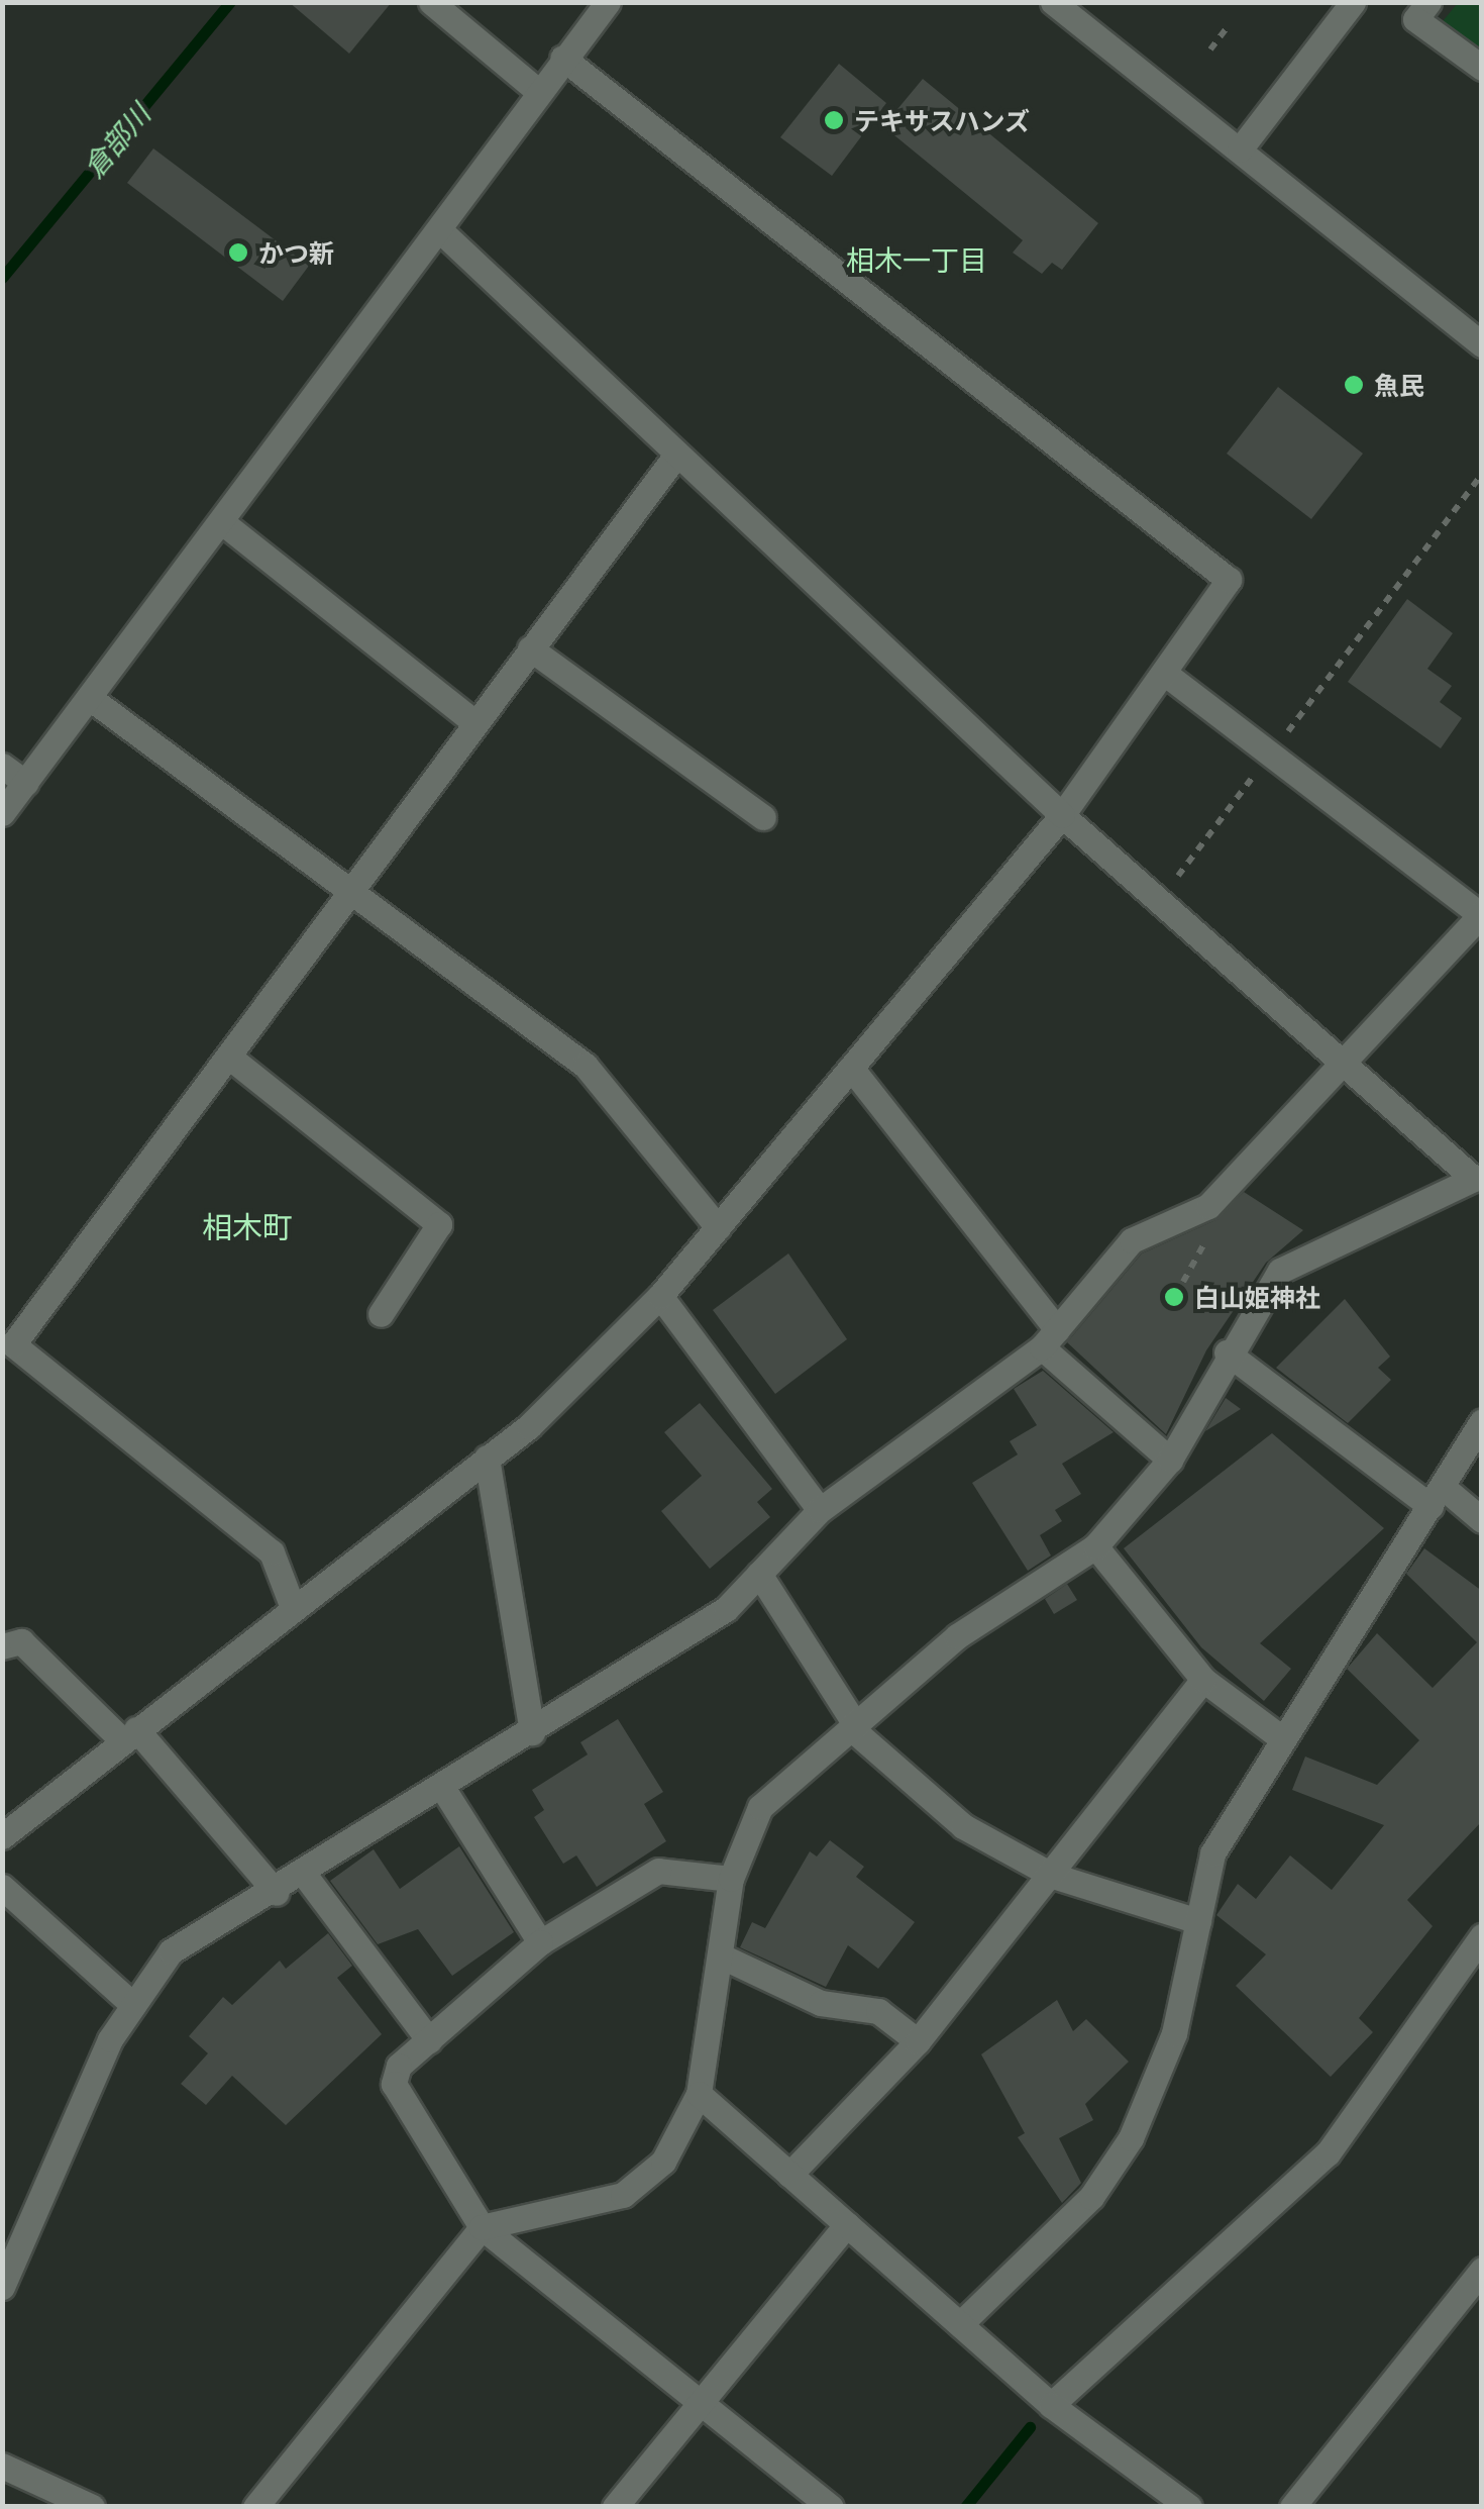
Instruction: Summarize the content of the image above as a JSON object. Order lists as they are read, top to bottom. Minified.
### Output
{"districts":["相木一丁目","相木町"],"water":["倉部川"],"places":["テキサスハンズ","かつ新","魚民","白山姫神社"]}
